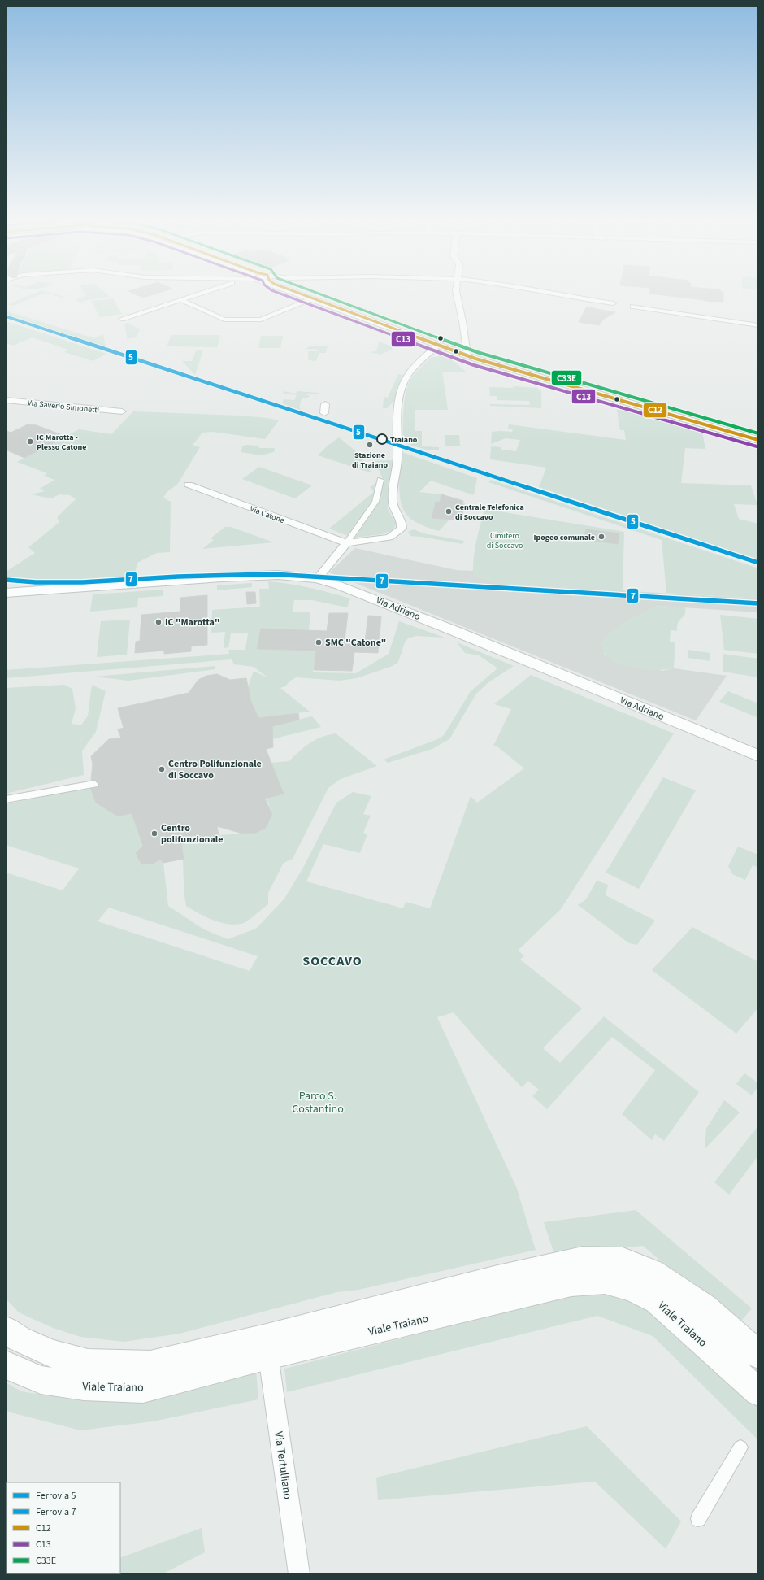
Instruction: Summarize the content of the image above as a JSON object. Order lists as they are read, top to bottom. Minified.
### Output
{"streets":{"main road":["Viale Traiano"],"street":["Via Saverio Simonetti","Via Catone","Via Adriano","Via Tertulliano"]},"crossings":[["Viale Traiano","Via Tertulliano"]],"districts":["SOCCAVO"],"parks":["Cimitero di Soccavo","Parco S. Costantino"],"places":["Traiano","IC Marotta - Plesso Catone","Stazione di Traiano","Centrale Telefonica di Soccavo","Ipogeo comunale","IC \"Marotta\"","SMC \"Catone\"","Centro Polifunzionale di Soccavo","Centro polifunzionale"],"lines":["transit line C12","transit line C13","transit line C33E","rail line 5","rail line 7"],"legend":["Ferrovia 5","Ferrovia 7","C12","C13","C33E"]}
